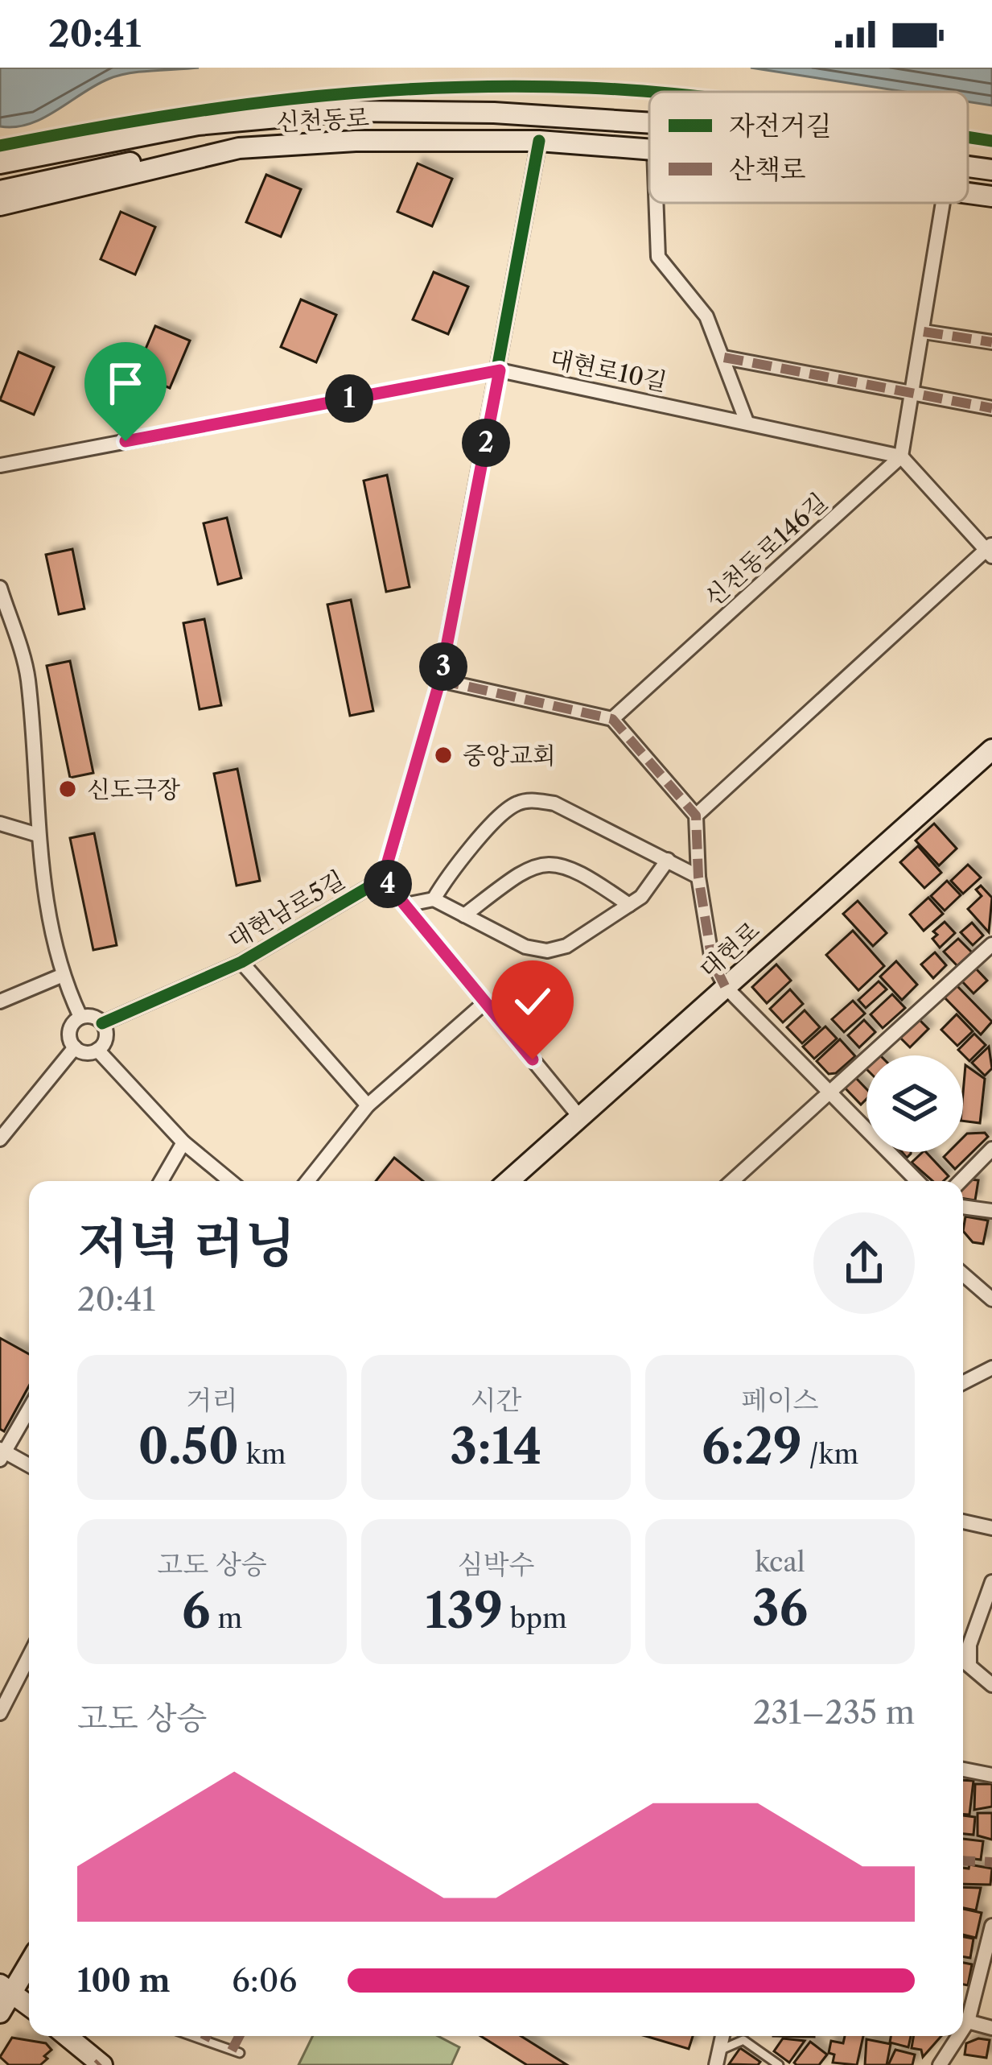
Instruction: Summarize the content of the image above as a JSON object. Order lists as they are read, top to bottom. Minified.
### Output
{"streets":{"main road":["신천동로","대현로"],"street":["대현로10길","신천동로146길","대현남로5길"]},"crossings":[["신천동로","대현남로5길"],["대현로10길","신천동로146길"],["대현로10길","대현남로5길"]],"places":["중앙교회","신도극장"],"legend":["자전거길","산책로"],"page":{"status":"20:41","pins":["1","2","3","4"],"heading":["저녁 러닝","20:41"],"stats":[["거리","0.50 km"],["시간","3:14"],["페이스","6:29 /km"],["고도 상승","6 m"],["심박수","139 bpm"],["kcal","36"]],"chart":["고도 상승","231–235 m"],"list":[{"name":"100 m","note":"6:06"}]}}
